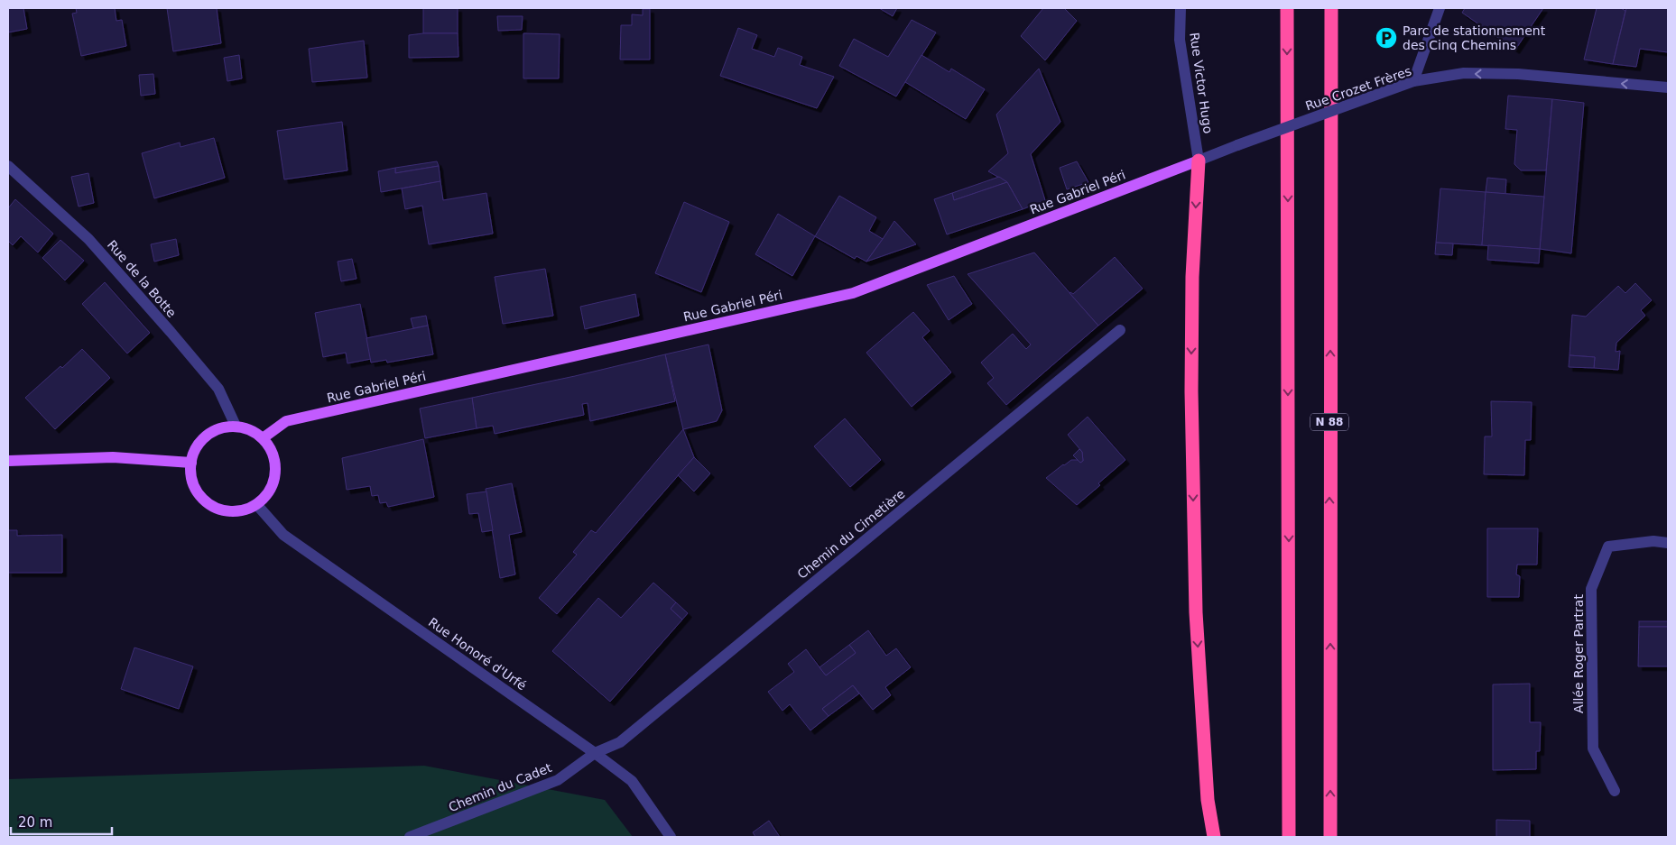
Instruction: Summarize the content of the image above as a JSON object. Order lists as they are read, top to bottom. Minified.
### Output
{"streets":{"highway":["N 88"],"main road":["Rue Gabriel Péri"],"street":["Rue Victor Hugo","Rue Crozet Frères","Rue de la Botte","Chemin du Cimetière","Rue Honoré d'Urfé","Allée Roger Partrat","Chemin du Cadet"]},"crossings":[["Rue Victor Hugo","Rue Crozet Frères"],["Rue Victor Hugo","Rue Gabriel Péri"],["Rue Crozet Frères","Rue Gabriel Péri"],["Rue Gabriel Péri","Rue de la Botte"],["Rue Gabriel Péri","Rue Honoré d'Urfé"],["Rue de la Botte","Rue Honoré d'Urfé"],["Chemin du Cimetière","Rue Honoré d'Urfé"],["Chemin du Cimetière","Chemin du Cadet"],["Rue Honoré d'Urfé","Chemin du Cadet"]],"one_way":["Rue Crozet Frères"],"places":{"parking":["Parc de stationnement des Cinq Chemins"]},"scale_bar":"20 m"}
